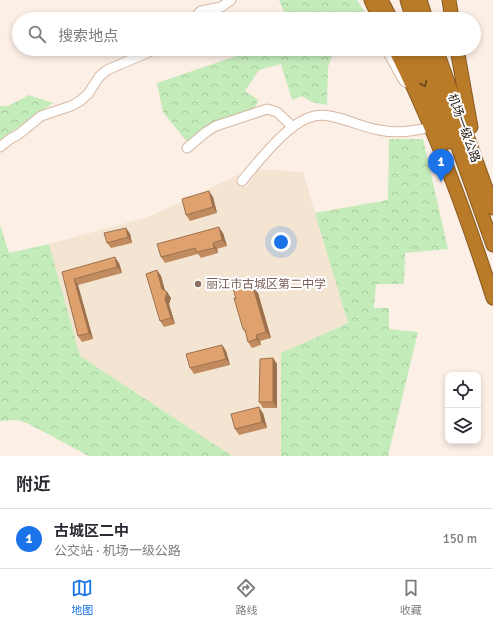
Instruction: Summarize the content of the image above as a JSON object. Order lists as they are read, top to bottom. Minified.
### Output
{"streets":{"highway":["机场一级公路"]},"places":["丽江市古城区第二中学"],"page":{"search":"搜索地点","pins":"1","heading":"附近","list":[{"mark":"1","name":"古城区二中","note":"公交站 · 机场一级公路","value":"150 m"}],"nav":["地图","路线","收藏"]}}
